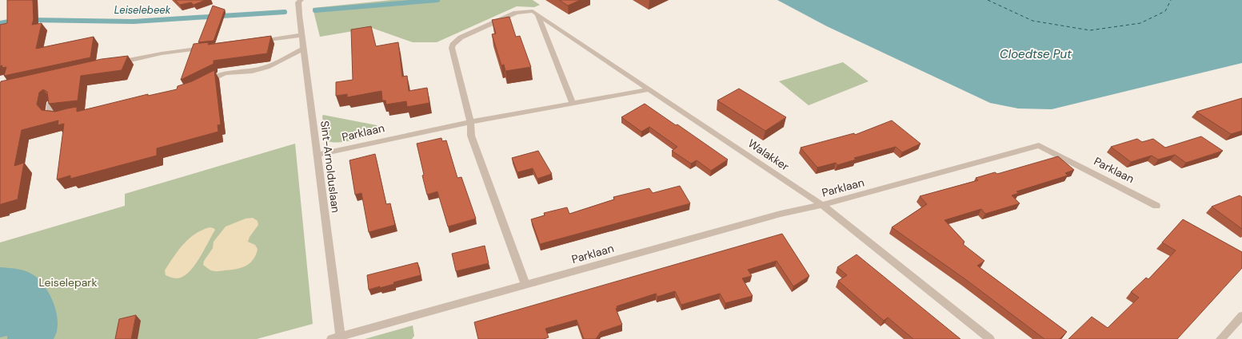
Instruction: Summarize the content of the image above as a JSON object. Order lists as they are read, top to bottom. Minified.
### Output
{"streets":{"street":["Parklaan","Walakker","Sint-Arnolduslaan"]},"crossings":[["Parklaan","Walakker"],["Parklaan","Sint-Arnolduslaan"]],"water":["Leiselebeek","Cloedtse Put"],"parks":["Leiselepark"]}
